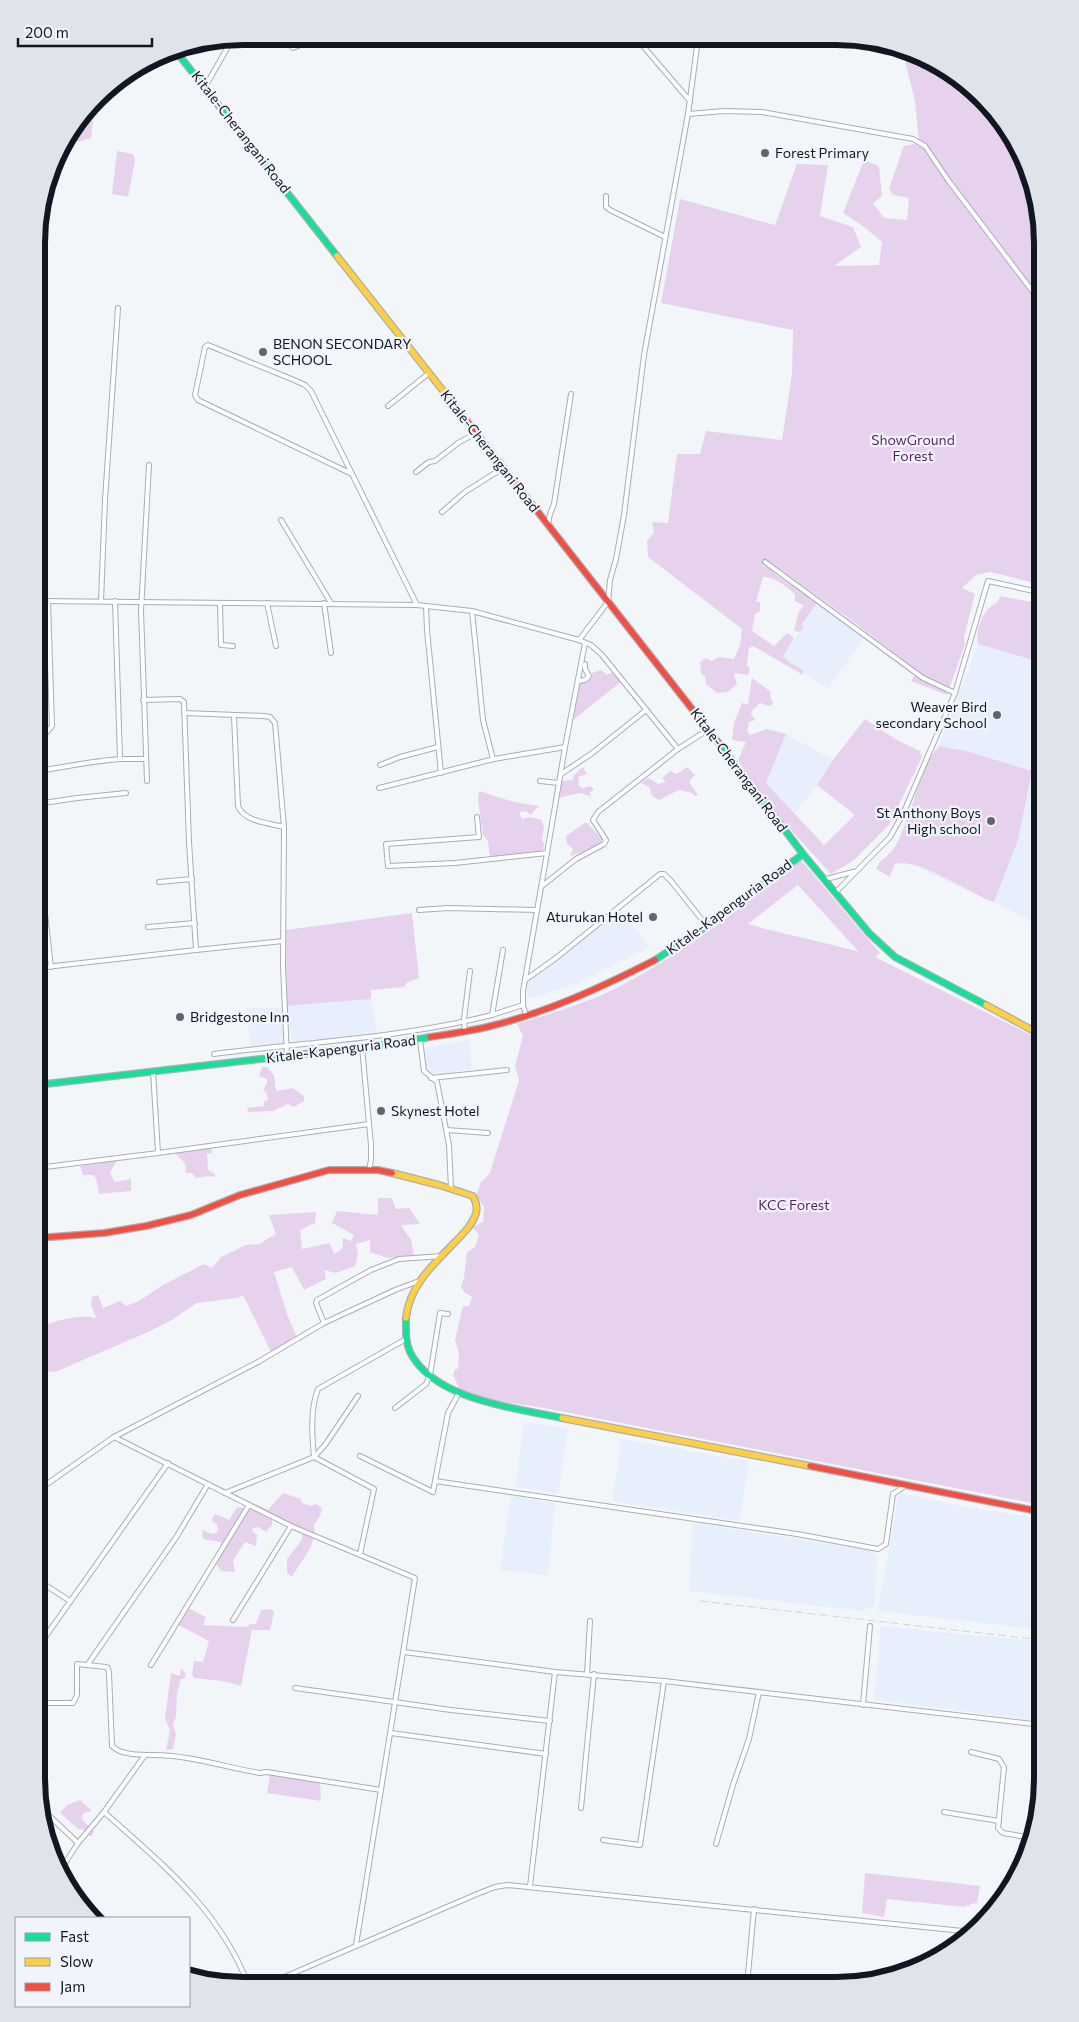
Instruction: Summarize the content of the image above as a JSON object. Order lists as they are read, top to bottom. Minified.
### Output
{"streets":{"main road":["Kitale-Cherangani Road","Kitale-Kapenguria Road"]},"crossings":[["Kitale-Cherangani Road","Kitale-Kapenguria Road"]],"parks":["ShowGround Forest","KCC Forest"],"places":["Forest Primary","BENON SECONDARY SCHOOL","Weaver Bird secondary School","St Anthony Boys High school","Aturukan Hotel","Bridgestone Inn","Skynest Hotel"],"legend":["Fast","Slow","Jam"],"scale_bar":"200 m"}
